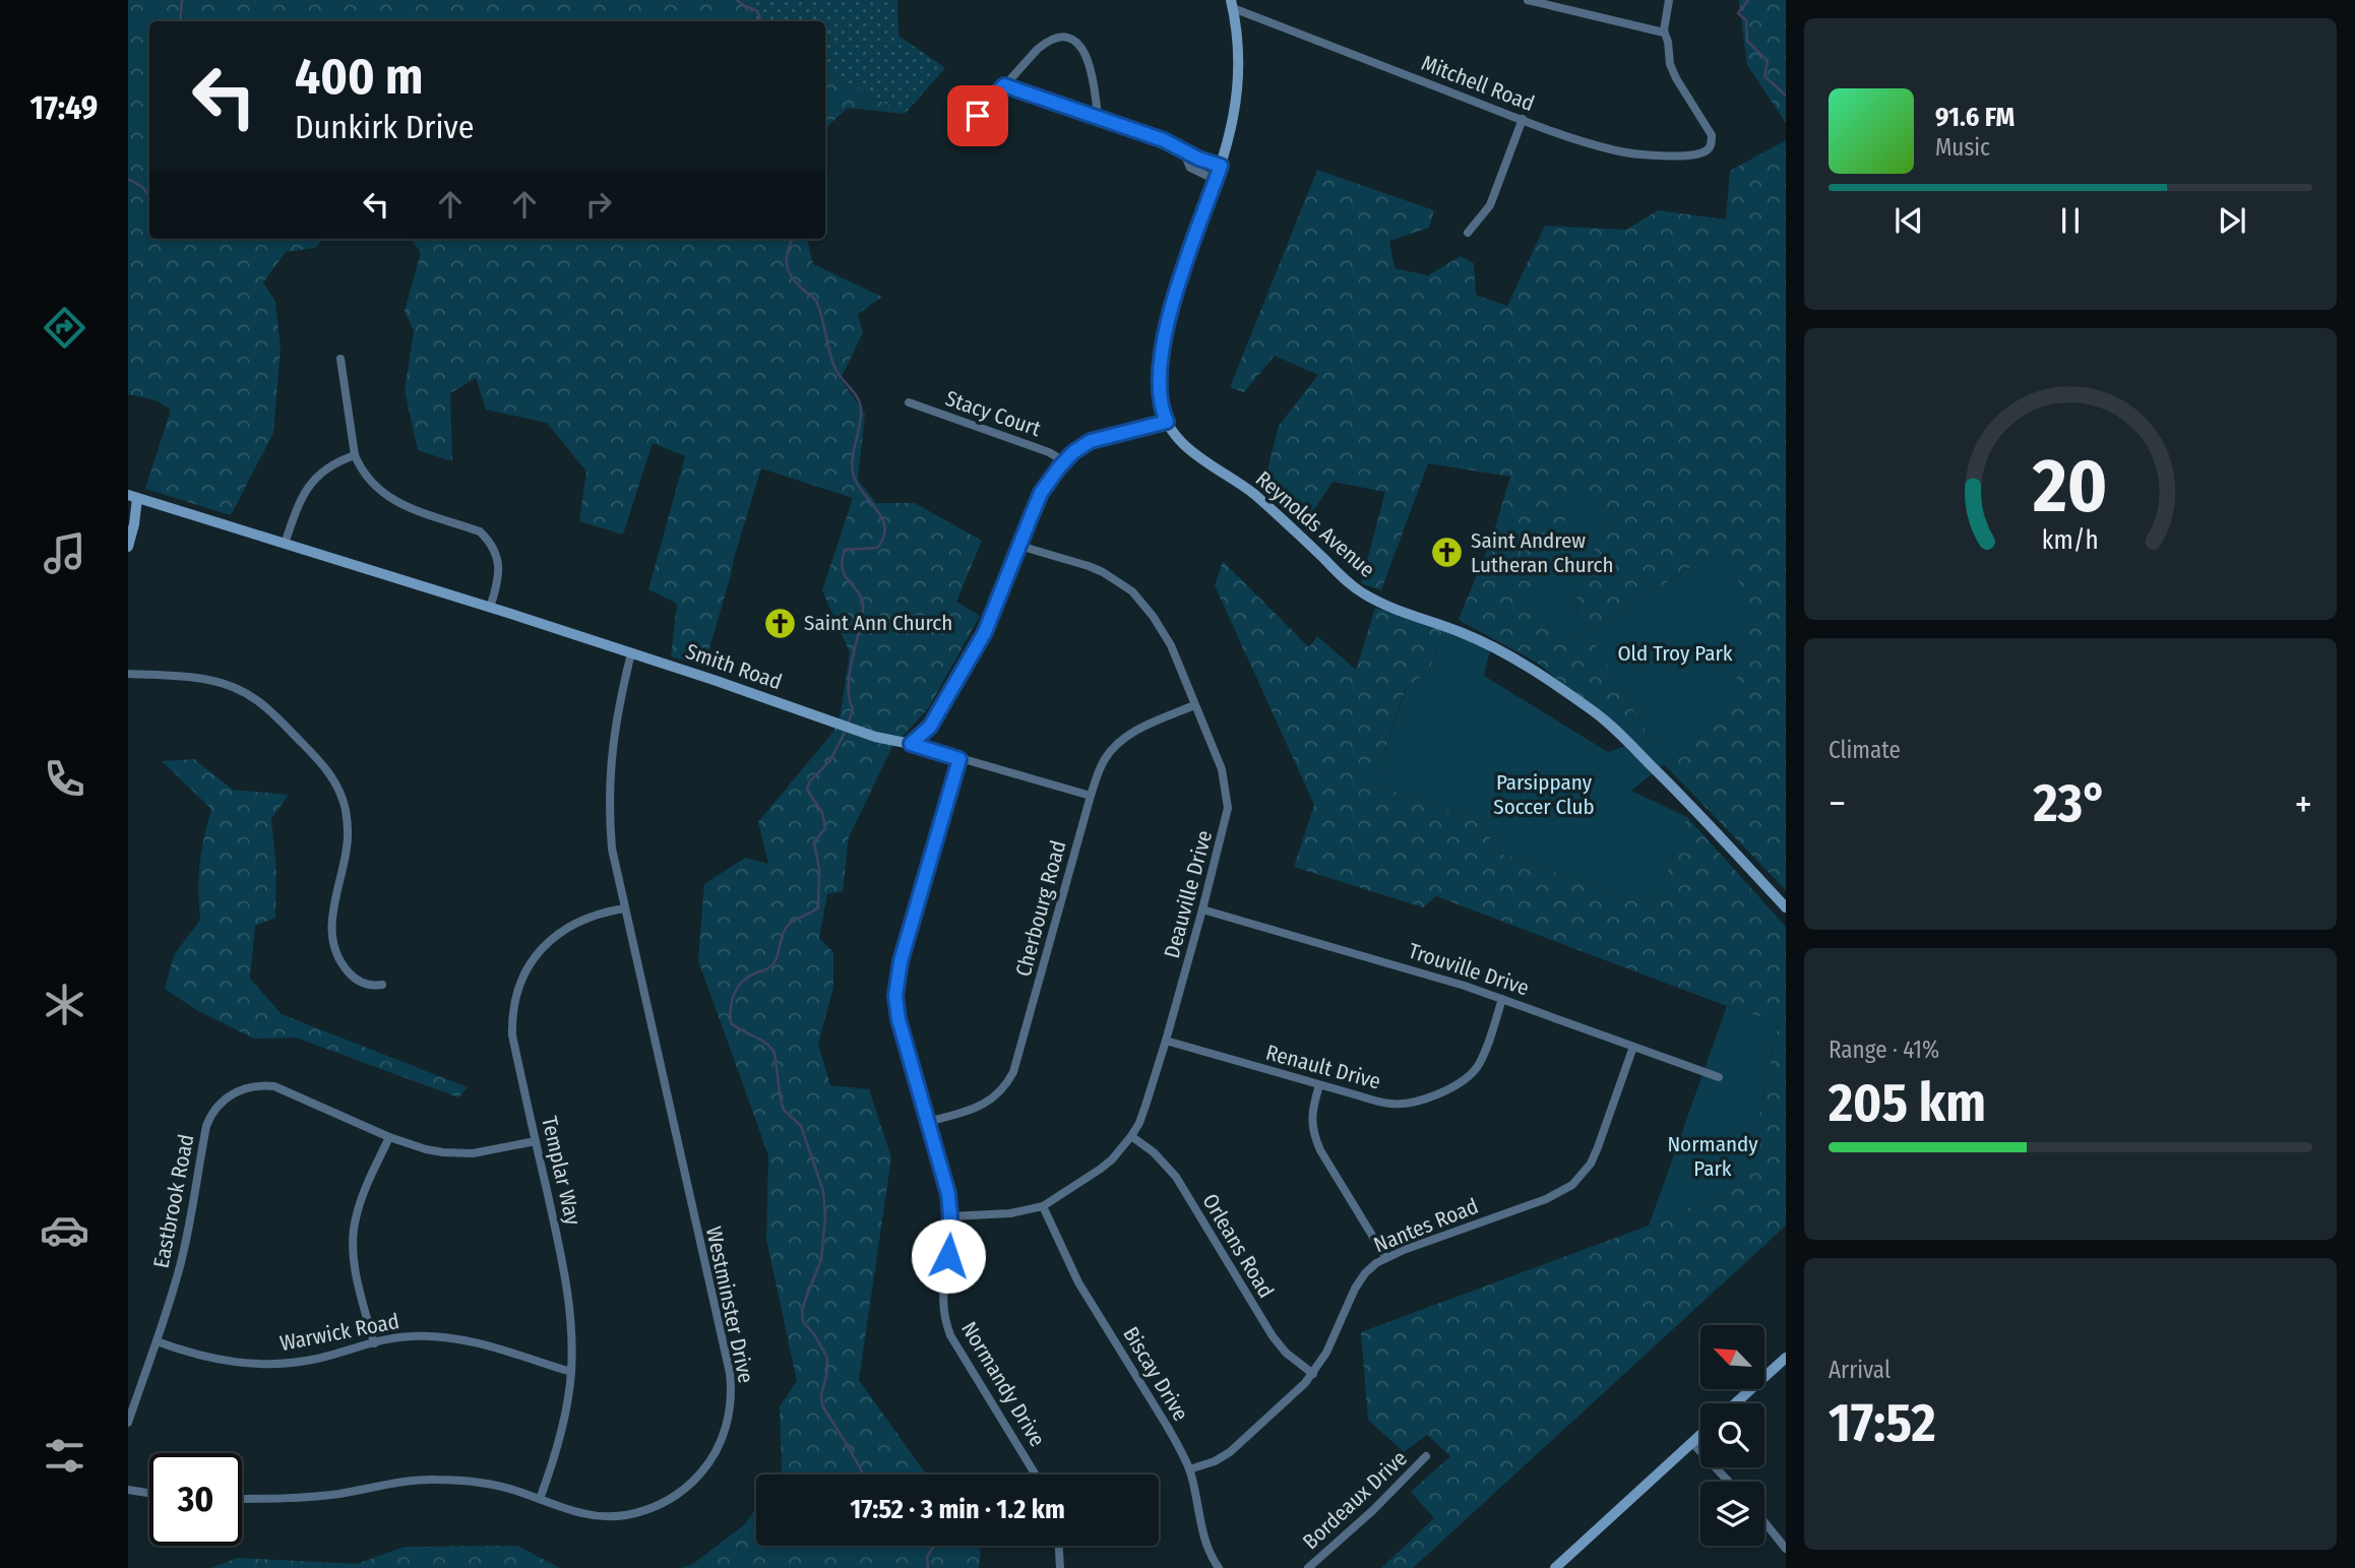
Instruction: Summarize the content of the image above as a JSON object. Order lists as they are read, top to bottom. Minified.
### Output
{"streets":{"street":["Mitchell Road","Stacy Court","Reynolds Avenue","Smith Road","Deauville Drive","Cherbourg Road","Trouville Drive","Renault Drive","Templar Way","Eastbrook Road","Nantes Road","Orleans Road","Westminster Drive","Warwick Road","Biscay Drive","Normandy Drive","Bordeaux Drive"]},"crossings":[["Mitchell Road","Reynolds Avenue"],["Smith Road","Westminster Drive"],["Deauville Drive","Cherbourg Road"],["Deauville Drive","Trouville Drive"],["Deauville Drive","Renault Drive"],["Deauville Drive","Orleans Road"],["Deauville Drive","Biscay Drive"],["Deauville Drive","Normandy Drive"],["Cherbourg Road","Normandy Drive"],["Trouville Drive","Renault Drive"],["Trouville Drive","Nantes Road"],["Templar Way","Eastbrook Road"],["Templar Way","Westminster Drive"],["Templar Way","Warwick Road"],["Eastbrook Road","Warwick Road"],["Nantes Road","Orleans Road"],["Nantes Road","Biscay Drive"]],"parks":["Old Troy Park","Parsippany Soccer Club","Normandy Park"],"places":{"church":["Saint Andrew Lutheran Church","Saint Ann Church"]},"north":"top left","page":{"tabs":"17:49","turn":["400 m","Dunkirk Drive"],"song":["91.6 FM","Music"],"tile":["Climate",["Range · 41%","205 km"],["Arrival","17:52"]],"heat":["−","23°","+"],"limit":"30","trip":"17:52 · 3 min · 1.2 km","gauge":["20","km/h"]}}
